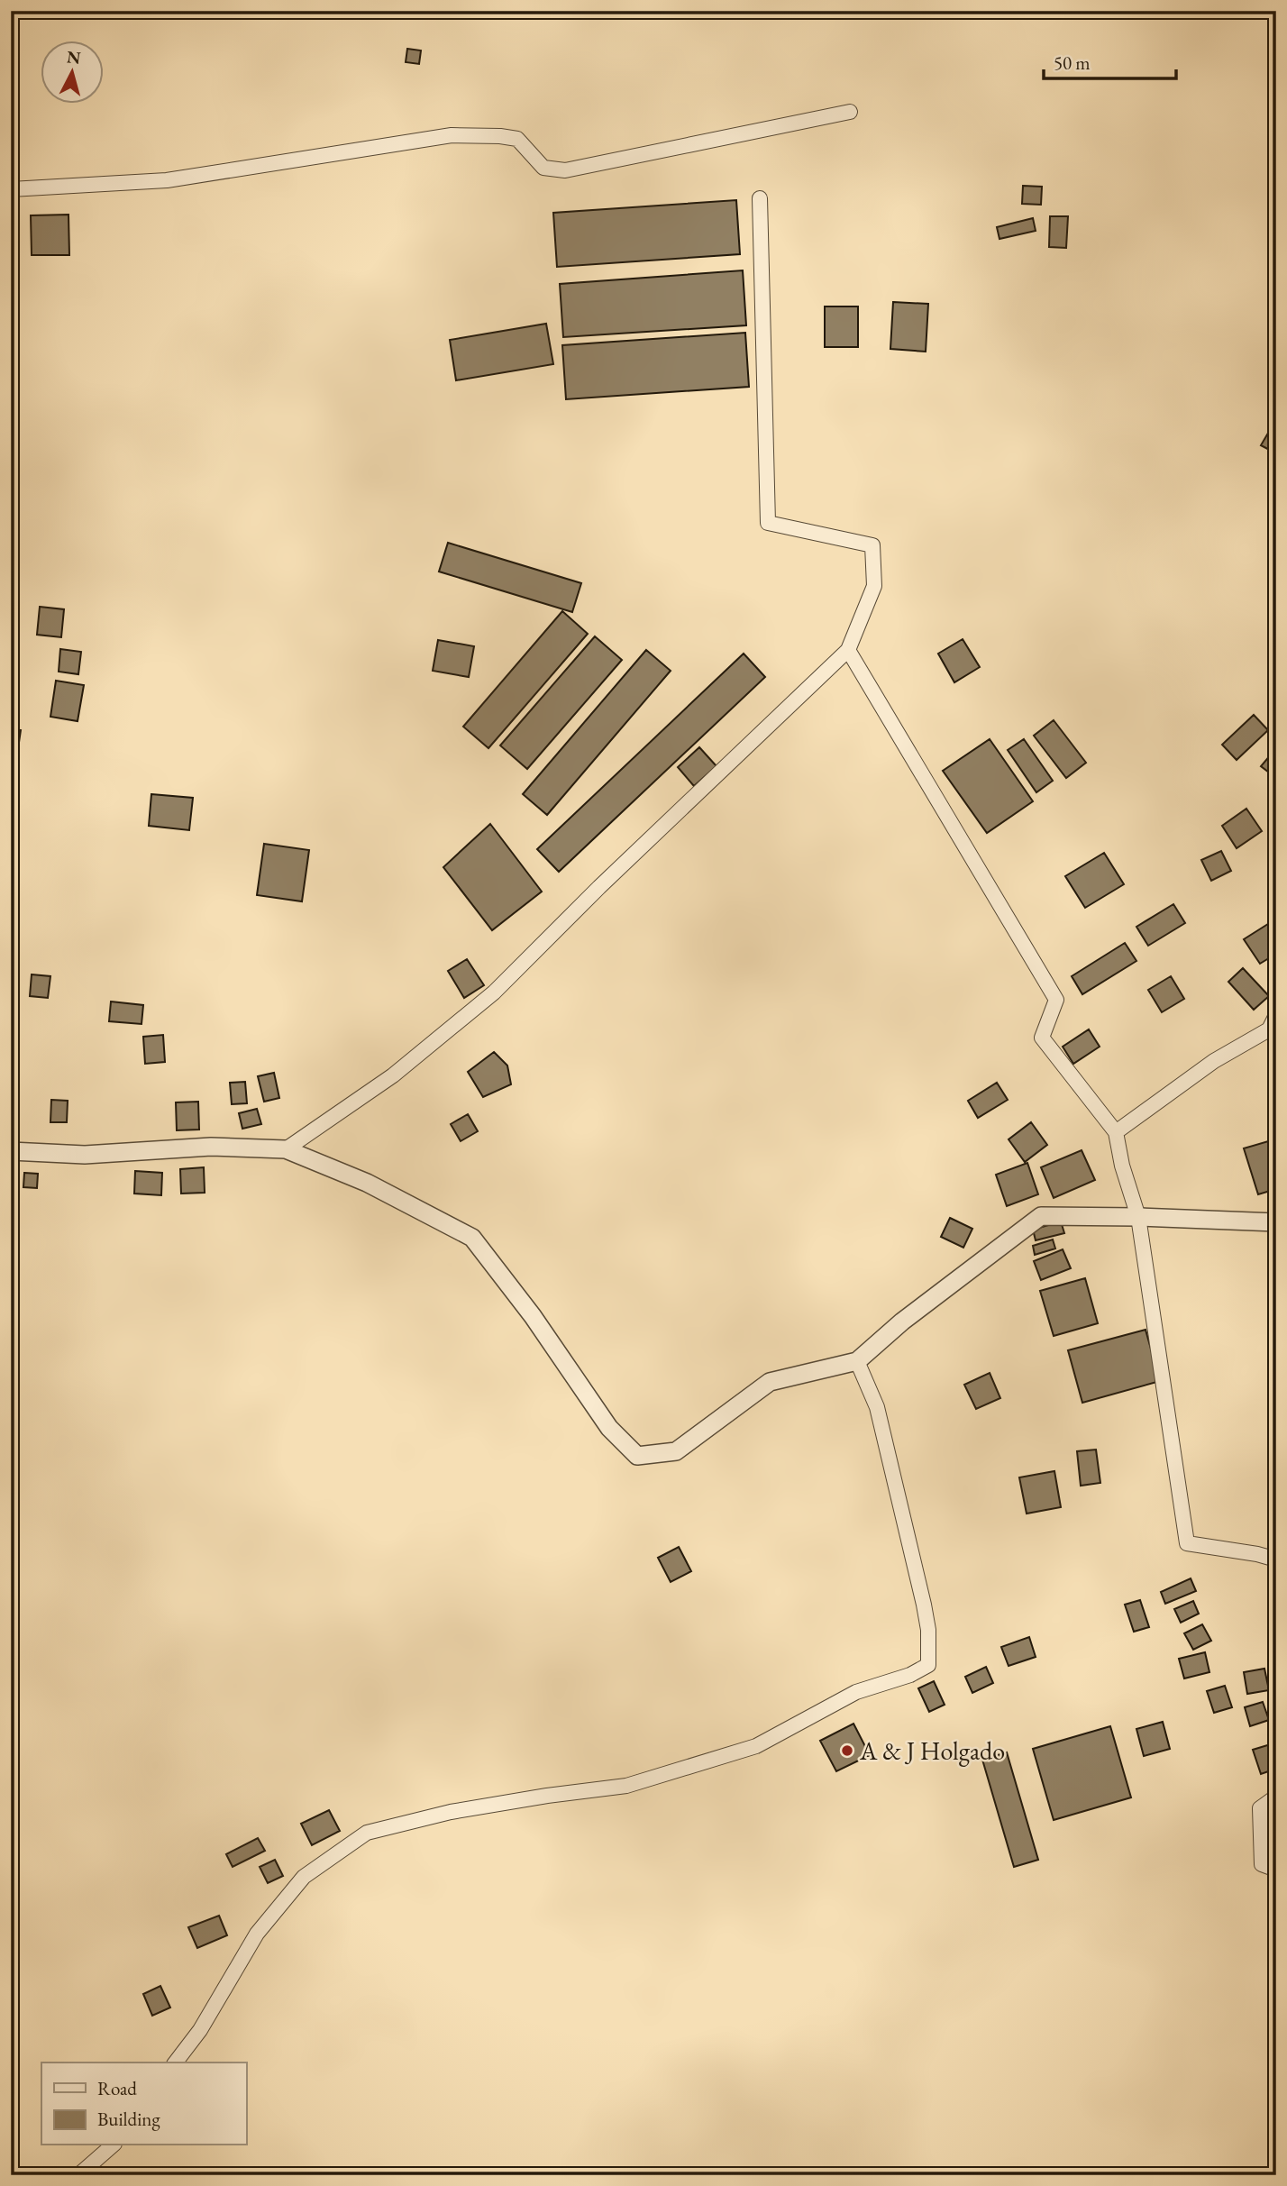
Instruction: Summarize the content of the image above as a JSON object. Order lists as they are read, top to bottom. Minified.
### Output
{"places":["A & J Holgado"],"legend":["Road","Building"],"scale_bar":"50 m","north":"top"}
